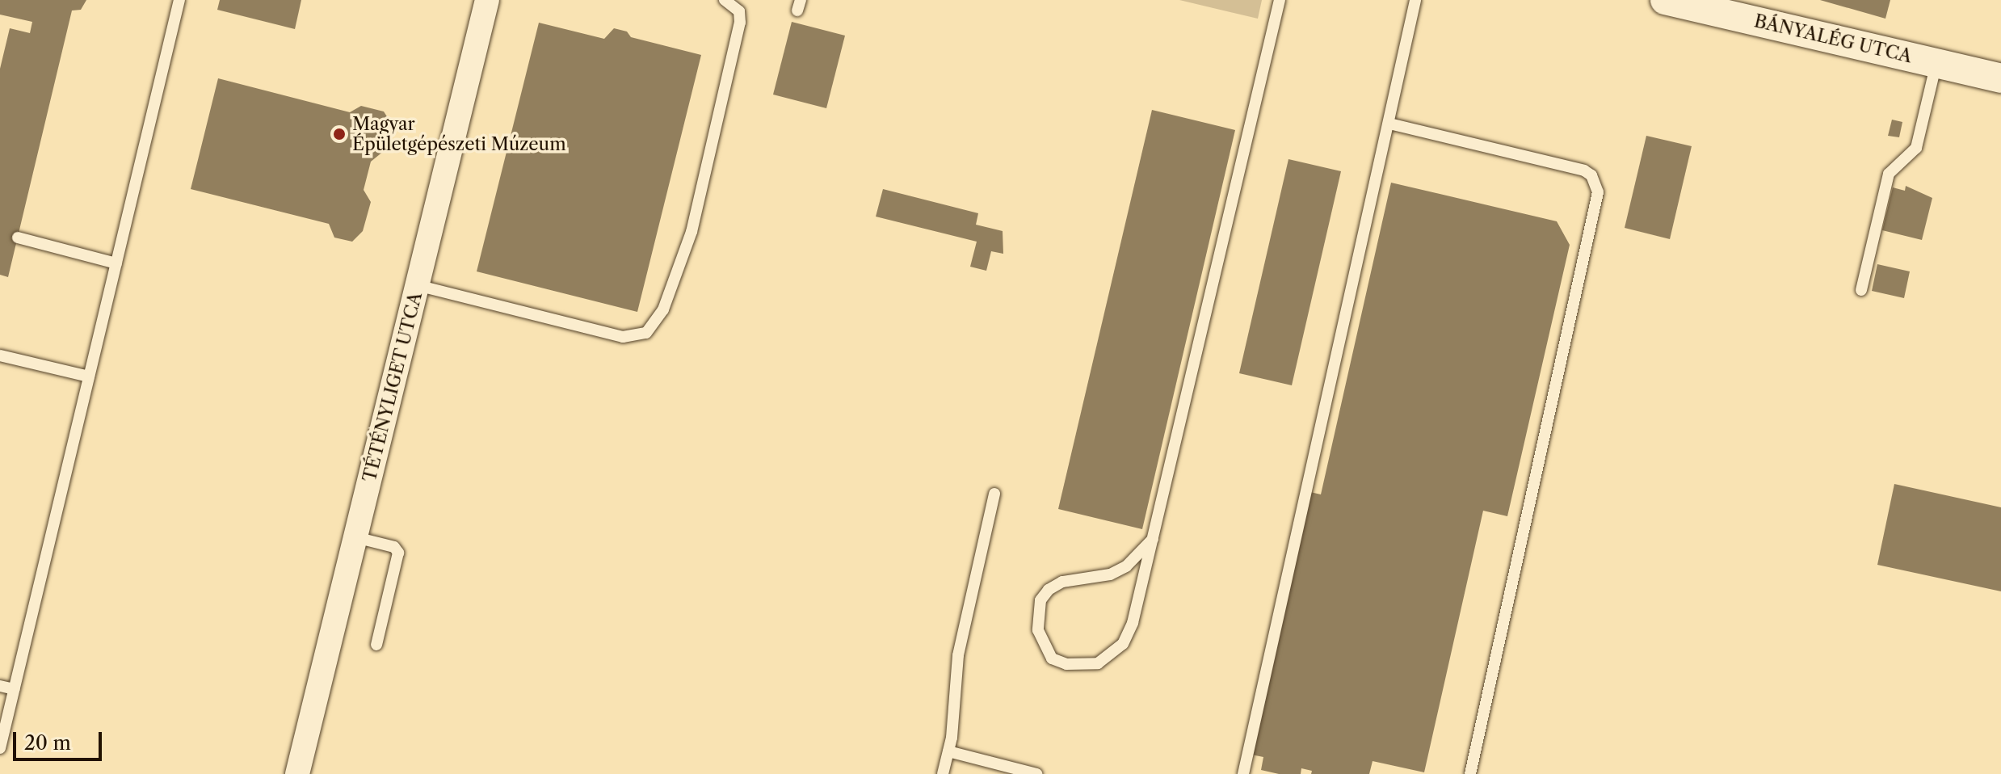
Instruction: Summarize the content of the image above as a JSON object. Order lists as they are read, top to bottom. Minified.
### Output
{"streets":{"street":["BÁNYALÉG UTCA","TÉTÉNYLIGET UTCA"]},"places":["Magyar Épületgépészeti Múzeum"],"scale_bar":"20 m"}
